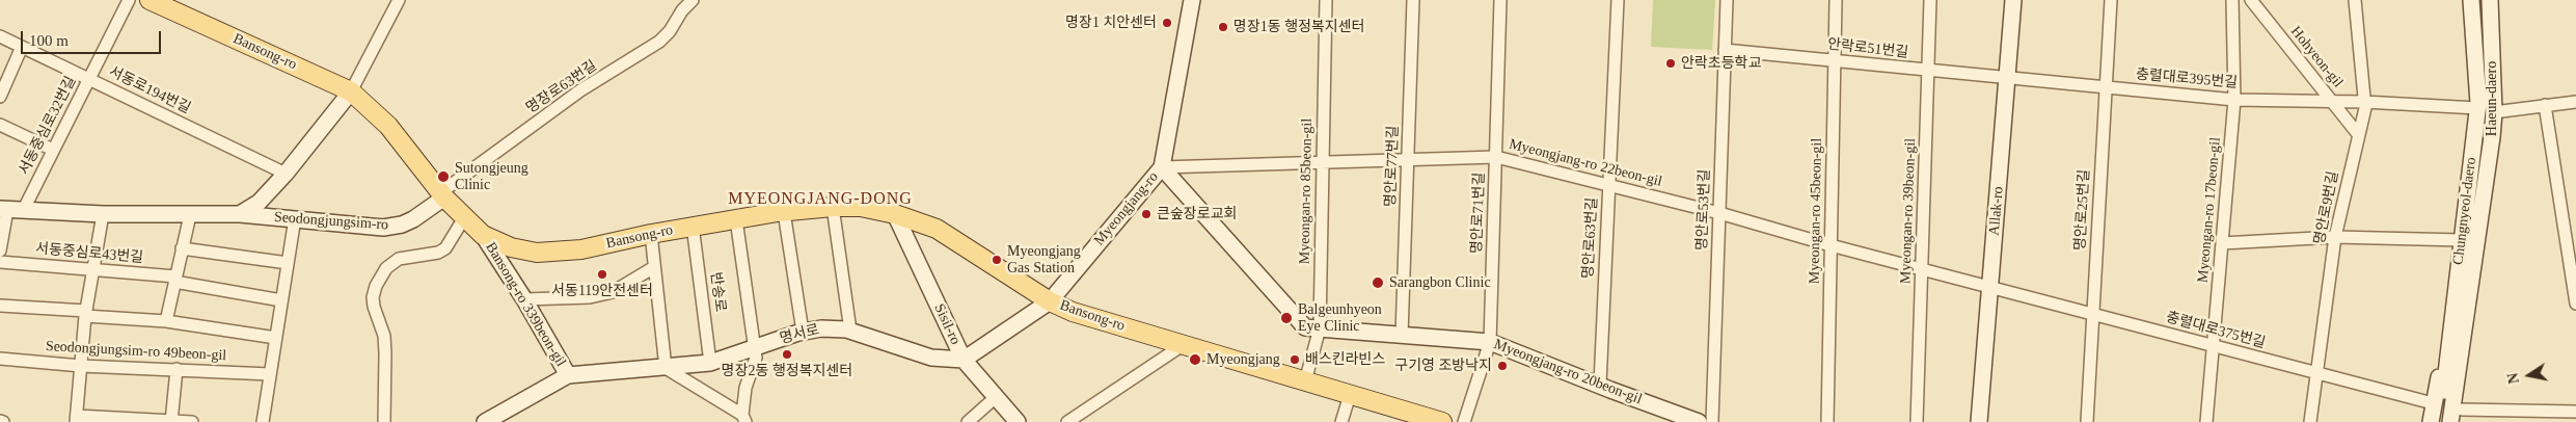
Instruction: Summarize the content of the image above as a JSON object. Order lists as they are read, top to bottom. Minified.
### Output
{"streets":{"main road":["Bansong-ro","Haeun-daero","Myeongjang-ro","Allak-ro","Chungnyeol-daero","Seodongjungsim-ro","Bansong-ro 339beon-gil","Sisil-ro","명서로","Myeongjang-ro 20beon-gil"],"street":["안락로51번길","Hohyeon-gil","충렬대로395번길","명장로63번길","서동로194번길","서동중심로32번길","Myeongjang-ro 22beon-gil","명안로77번길","Myeongan-ro 85beon-gil","명안로9번길","명안로53번길","명안로25번길","Myeongan-ro 17beon-gil","Myeongan-ro 45beon-gil","Myeongan-ro 39beon-gil","명안로71번길","명안로63번길","서동중심로43번길","반송로","충렬대로375번길","Seodongjungsim-ro 49beon-gil"]},"crossings":[["안락로51번길","충렬대로395번길"],["안락로51번길","명안로53번길"],["안락로51번길","Myeongan-ro 45beon-gil"],["안락로51번길","Myeongan-ro 39beon-gil"],["안락로51번길","Allak-ro"],["Bansong-ro","명장로63번길"],["Bansong-ro","Myeongan-ro 85beon-gil"],["Bansong-ro","Myeongjang-ro"],["Bansong-ro","Seodongjungsim-ro"],["Bansong-ro","반송로"],["Bansong-ro","Bansong-ro 339beon-gil"],["Bansong-ro","Sisil-ro"],["Hohyeon-gil","충렬대로395번길"],["Hohyeon-gil","명안로9번길"],["충렬대로395번길","명안로9번길"],["충렬대로395번길","명안로25번길"],["충렬대로395번길","Myeongan-ro 17beon-gil"],["충렬대로395번길","Allak-ro"],["충렬대로395번길","Chungnyeol-daero"],["명장로63번길","Seodongjungsim-ro"],["서동로194번길","서동중심로32번길"],["서동로194번길","Seodongjungsim-ro"],["Haeun-daero","Chungnyeol-daero"],["서동중심로32번길","Seodongjungsim-ro"],["Myeongjang-ro 22beon-gil","명안로77번길"],["Myeongjang-ro 22beon-gil","Myeongan-ro 85beon-gil"],["Myeongjang-ro 22beon-gil","Myeongjang-ro"],["Myeongjang-ro 22beon-gil","명안로53번길"],["Myeongjang-ro 22beon-gil","Myeongan-ro 45beon-gil"],["Myeongjang-ro 22beon-gil","Myeongan-ro 39beon-gil"],["Myeongjang-ro 22beon-gil","Allak-ro"],["Myeongjang-ro 22beon-gil","명안로71번길"],["Myeongjang-ro 22beon-gil","명안로63번길"],["Myeongjang-ro 22beon-gil","충렬대로375번길"],["Myeongjang-ro 22beon-gil","Myeongjang-ro 20beon-gil"],["명안로77번길","Myeongjang-ro 20beon-gil"],["Myeongan-ro 85beon-gil","Myeongjang-ro 20beon-gil"],["명안로9번길","충렬대로375번길"],["Myeongjang-ro","Sisil-ro"],["Myeongjang-ro","명서로"],["Myeongjang-ro","Myeongjang-ro 20beon-gil"],["명안로25번길","충렬대로375번길"],["Myeongan-ro 17beon-gil","충렬대로375번길"],["Allak-ro","충렬대로375번길"],["명안로71번길","Myeongjang-ro 20beon-gil"],["명안로63번길","Myeongjang-ro 20beon-gil"],["반송로","명서로"],["Bansong-ro 339beon-gil","명서로"],["Sisil-ro","명서로"]],"districts":["MYEONGJANG-DONG"],"places":["명장1 치안센터","명장1동 행정복지센터","안락초등학교","Sutongjeung Clinic","큰숲장로교회","Myeongjang Gas Station","서동119안전센터","Sarangbon Clinic","Balgeunhyeon Eye Clinic","명장2동 행정복지센터","Myeongjang","배스킨라빈스","구기영 조방낙지"],"scale_bar":"100 m","north":"left"}
